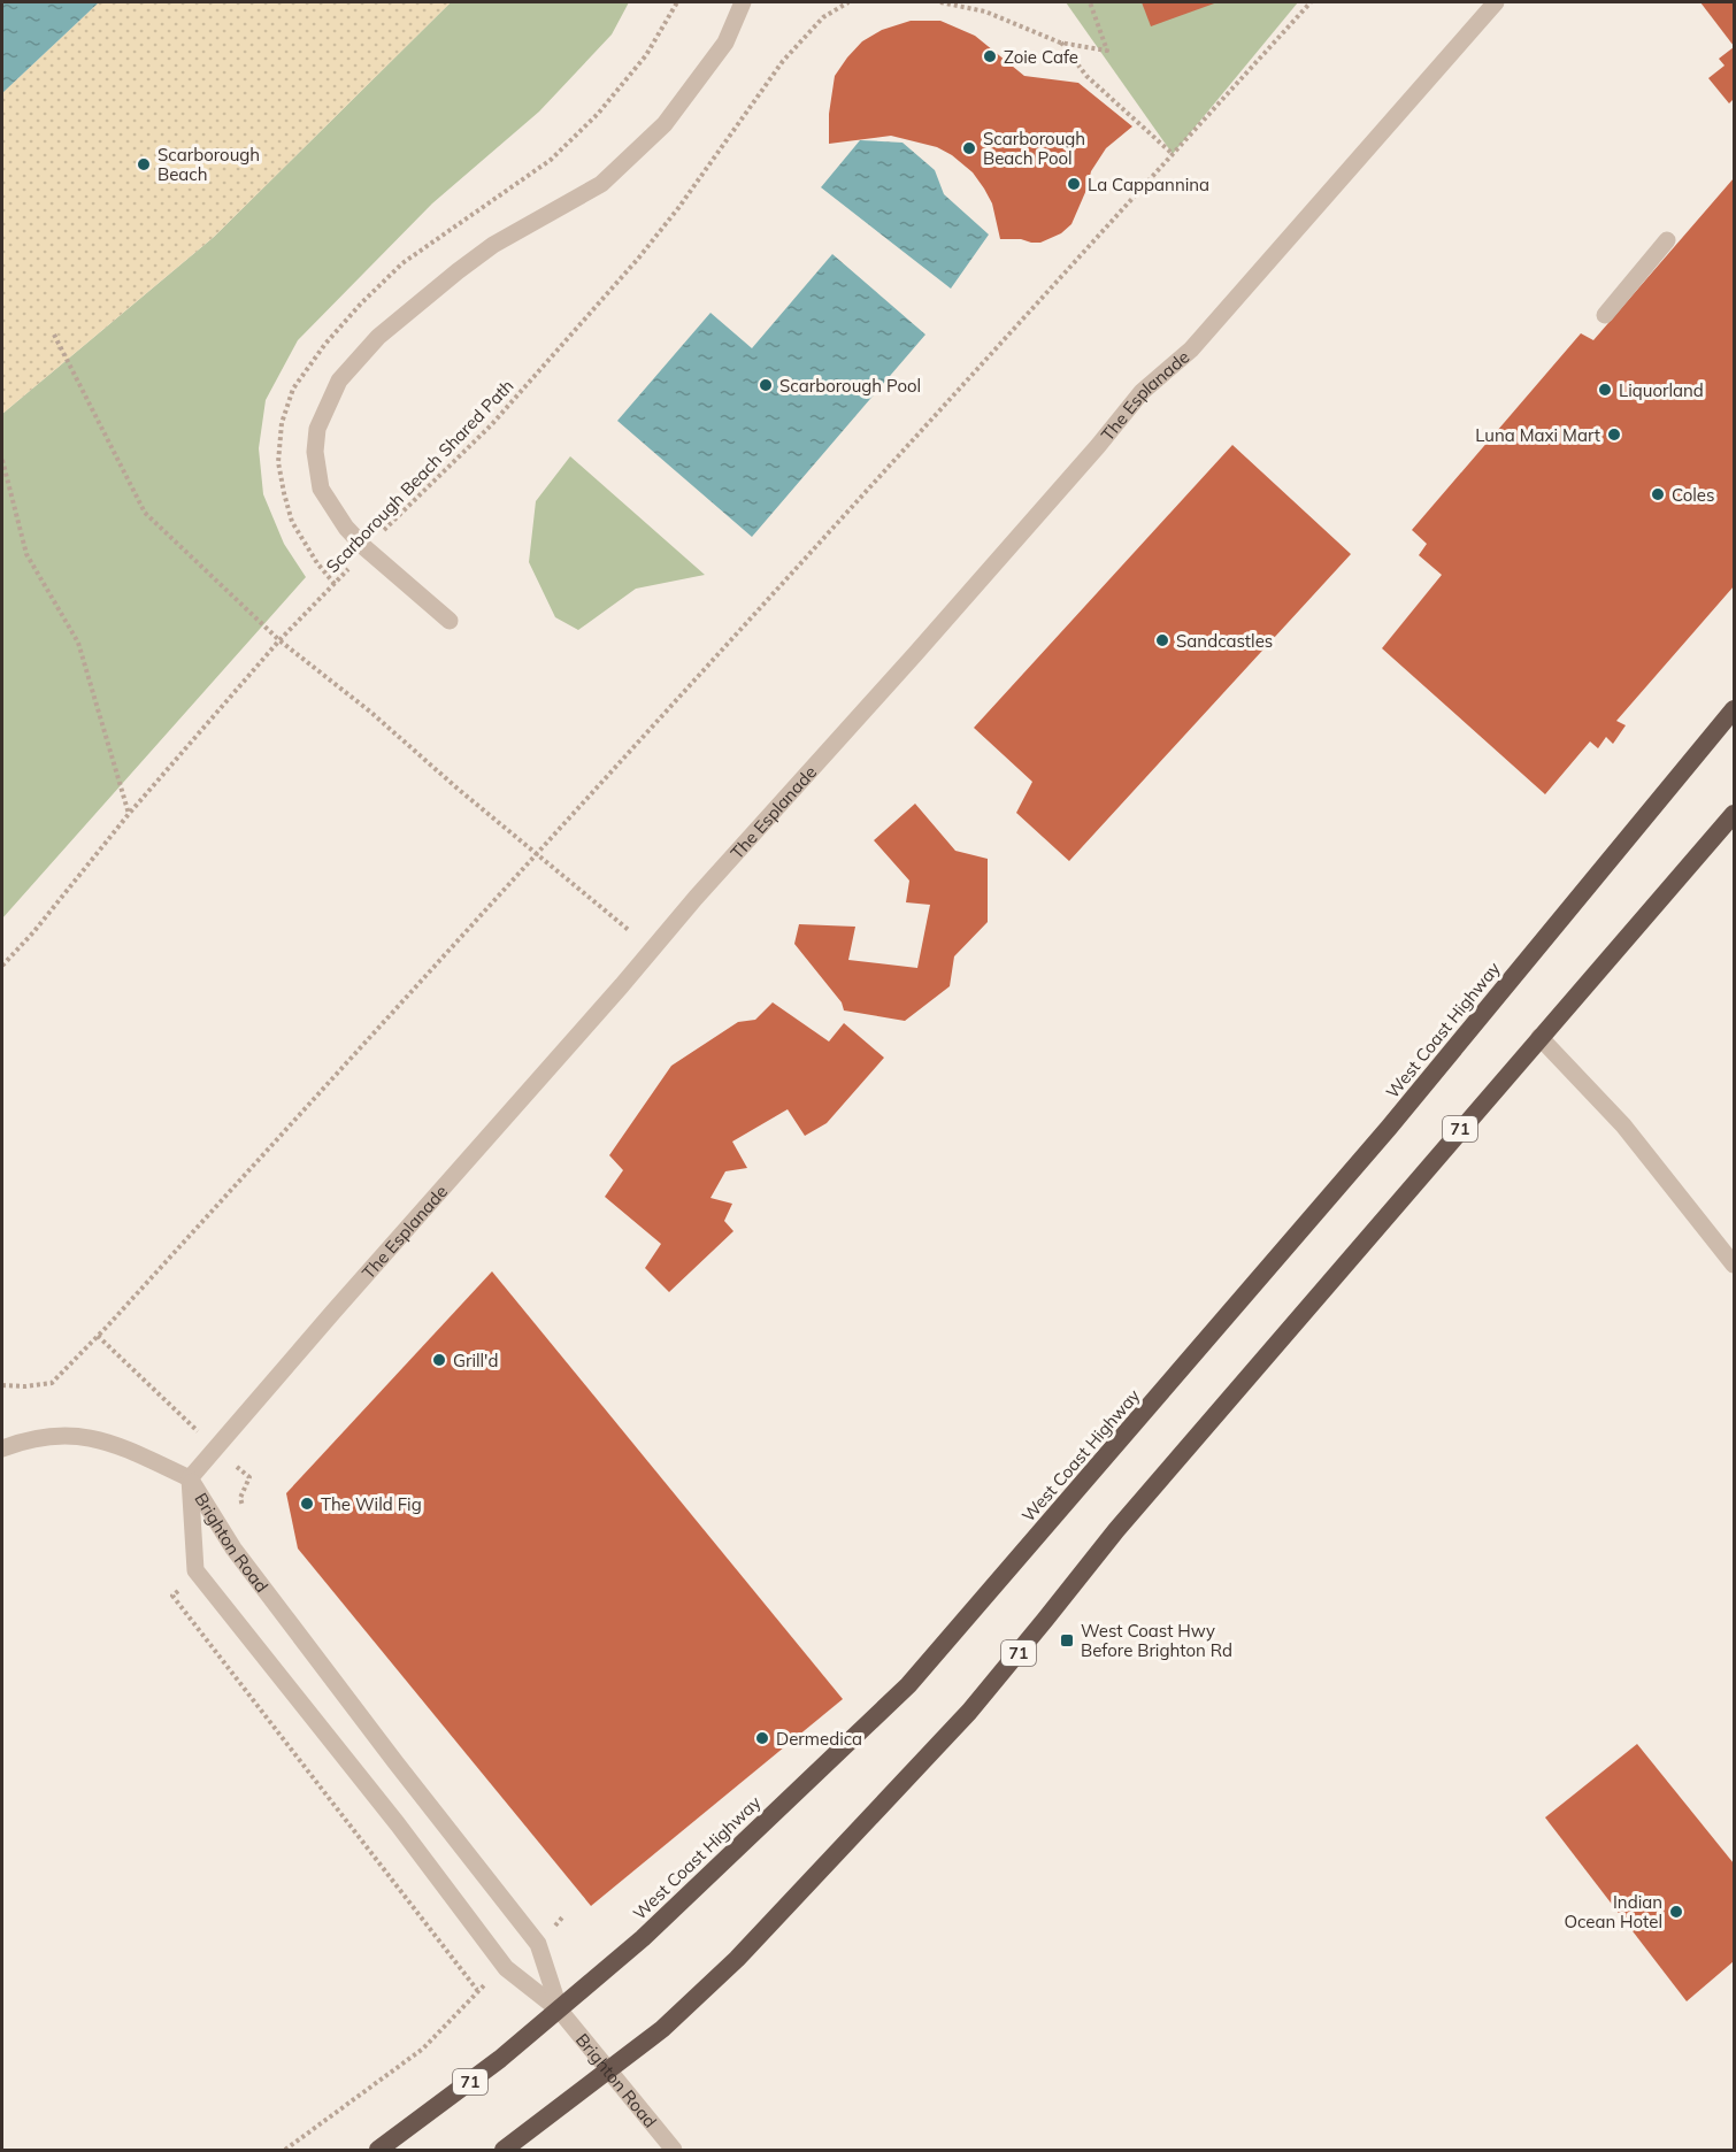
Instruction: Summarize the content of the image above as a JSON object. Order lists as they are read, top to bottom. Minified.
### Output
{"streets":{"highway":["West Coast Highway","71"],"street":["The Esplanade","Brighton Road"],"path":["Scarborough Beach Shared Path"]},"crossings":[["The Esplanade","Brighton Road"],["West Coast Highway","Brighton Road"],["71","Brighton Road"]],"places":{"other":["Zoie Cafe","Scarborough Beach Pool","Scarborough Beach","La Cappannina","Scarborough Pool","Liquorland","Luna Maxi Mart","Coles","Sandcastles","Grill'd","The Wild Fig","Dermedica","Indian Ocean Hotel"],"transit":["West Coast Hwy Before Brighton Rd"]}}
